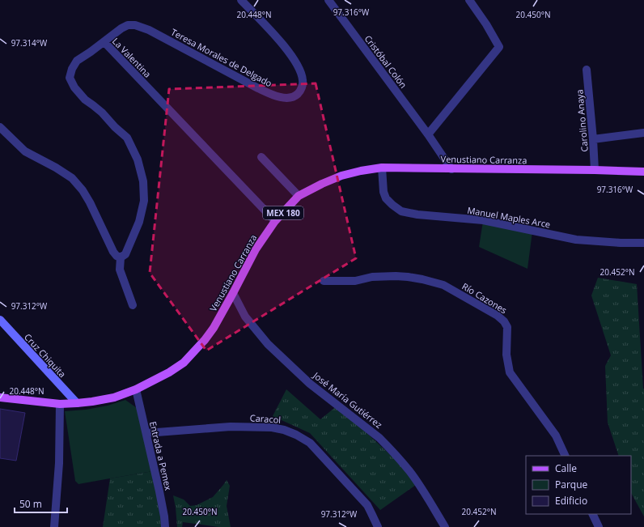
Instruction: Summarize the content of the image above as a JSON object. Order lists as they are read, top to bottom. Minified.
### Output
{"streets":{"main road":["Venustiano Carranza","MEX 180"],"street":["La Valentina","Teresa Morales de Delgado","Cristóbal Colón","Carolino Anaya","Manuel Maples Arce","Río Cazones","Cruz Chiquita","José María Gutiérrez","Caracol","Entrada a Pemex"]},"crossings":[["La Valentina","Teresa Morales de Delgado"],["La Valentina","Venustiano Carranza"],["Cristóbal Colón","Venustiano Carranza"],["Carolino Anaya","Venustiano Carranza"],["Venustiano Carranza","Manuel Maples Arce"],["Venustiano Carranza","Cruz Chiquita"],["Venustiano Carranza","José María Gutiérrez"],["Venustiano Carranza","Entrada a Pemex"],["Caracol","Entrada a Pemex"]],"legend":["Calle","Parque","Edificio"],"scale_bar":"50 m","coordinates":["97.316°W","20.448°N","20.450°N","97.314°W","20.452°N","97.312°W"]}
